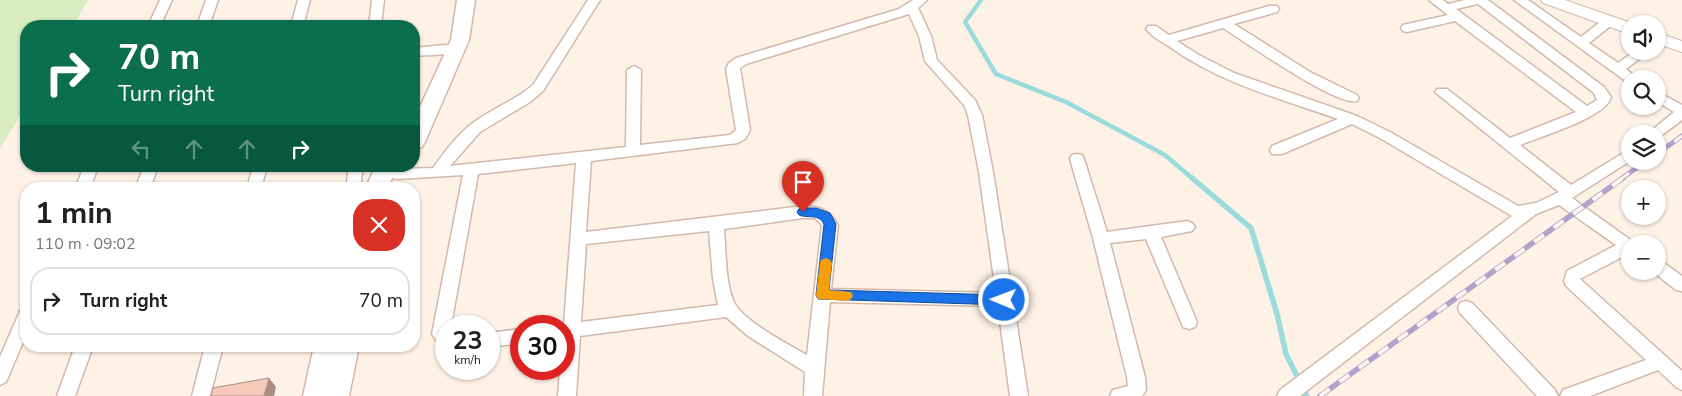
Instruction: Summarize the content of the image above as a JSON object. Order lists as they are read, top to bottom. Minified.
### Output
{"page":{"map_buttons":["+","−"],"turn":["70 m","Turn right"],"heading":["1 min","110 m · 09:02"],"list":[{"name":"Turn right","value":"70 m"}],"speed":"23 km/h","limit":"30"}}
